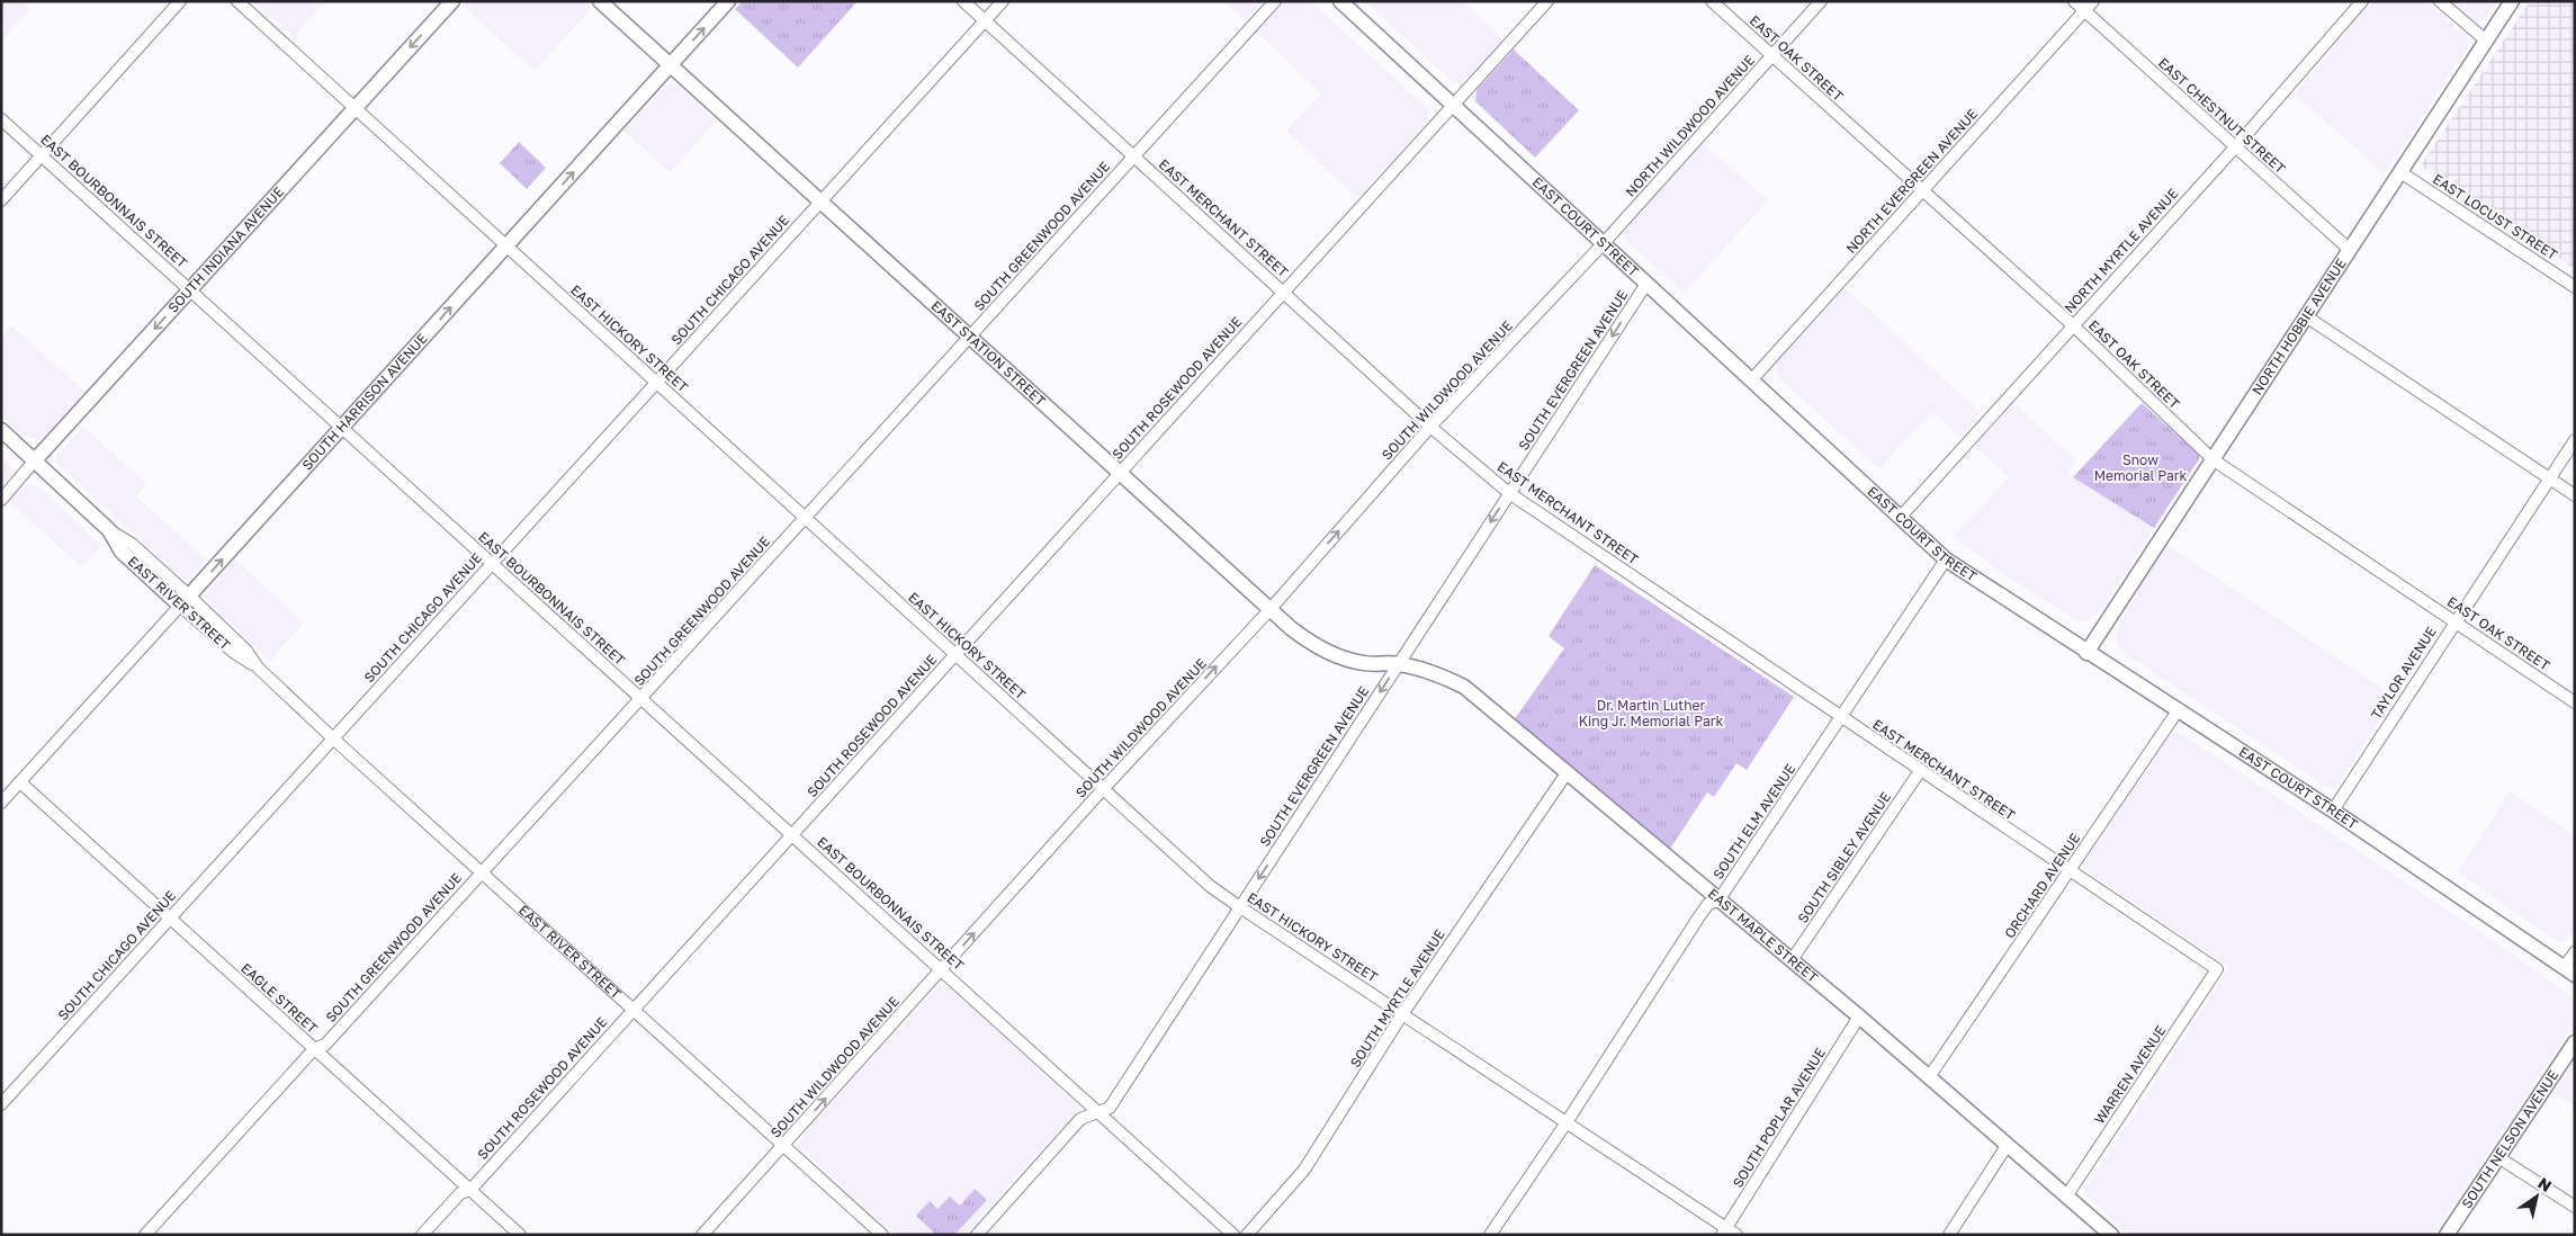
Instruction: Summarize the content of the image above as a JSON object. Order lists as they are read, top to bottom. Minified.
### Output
{"streets":{"main road":["EAST COURT STREET","SOUTH INDIANA AVENUE","NORTH HOBBIE AVENUE","EAST STATION STREET","SOUTH HARRISON AVENUE","EAST RIVER STREET","EAST MAPLE STREET","SOUTH NELSON AVENUE"],"street":["EAST OAK STREET","EAST CHESTNUT STREET","NORTH WILDWOOD AVENUE","NORTH EVERGREEN AVENUE","EAST BOURBONNAIS STREET","EAST LOCUST STREET","EAST MERCHANT STREET","SOUTH GREENWOOD AVENUE","NORTH MYRTLE AVENUE","SOUTH CHICAGO AVENUE","EAST HICKORY STREET","SOUTH EVERGREEN AVENUE","SOUTH ROSEWOOD AVENUE","SOUTH WILDWOOD AVENUE","TAYLOR AVENUE","SOUTH ELM AVENUE","SOUTH SIBLEY AVENUE","ORCHARD AVENUE","EAGLE STREET","SOUTH MYRTLE AVENUE","WARREN AVENUE","SOUTH POPLAR AVENUE"]},"crossings":[["EAST OAK STREET","NORTH WILDWOOD AVENUE"],["EAST OAK STREET","NORTH EVERGREEN AVENUE"],["EAST OAK STREET","NORTH MYRTLE AVENUE"],["EAST OAK STREET","NORTH HOBBIE AVENUE"],["EAST OAK STREET","TAYLOR AVENUE"],["EAST CHESTNUT STREET","NORTH EVERGREEN AVENUE"],["EAST CHESTNUT STREET","NORTH MYRTLE AVENUE"],["EAST CHESTNUT STREET","NORTH HOBBIE AVENUE"],["NORTH WILDWOOD AVENUE","EAST COURT STREET"],["NORTH WILDWOOD AVENUE","SOUTH WILDWOOD AVENUE"],["NORTH EVERGREEN AVENUE","EAST COURT STREET"],["EAST BOURBONNAIS STREET","SOUTH GREENWOOD AVENUE"],["EAST BOURBONNAIS STREET","SOUTH INDIANA AVENUE"],["EAST BOURBONNAIS STREET","SOUTH CHICAGO AVENUE"],["EAST BOURBONNAIS STREET","SOUTH EVERGREEN AVENUE"],["EAST BOURBONNAIS STREET","SOUTH ROSEWOOD AVENUE"],["EAST BOURBONNAIS STREET","SOUTH WILDWOOD AVENUE"],["EAST BOURBONNAIS STREET","SOUTH HARRISON AVENUE"],["EAST LOCUST STREET","NORTH HOBBIE AVENUE"],["EAST MERCHANT STREET","SOUTH GREENWOOD AVENUE"],["EAST MERCHANT STREET","SOUTH CHICAGO AVENUE"],["EAST MERCHANT STREET","SOUTH EVERGREEN AVENUE"],["EAST MERCHANT STREET","SOUTH ROSEWOOD AVENUE"],["EAST MERCHANT STREET","SOUTH WILDWOOD AVENUE"],["EAST MERCHANT STREET","SOUTH ELM AVENUE"],["EAST MERCHANT STREET","SOUTH SIBLEY AVENUE"],["EAST MERCHANT STREET","ORCHARD AVENUE"],["EAST MERCHANT STREET","WARREN AVENUE"],["EAST COURT STREET","NORTH MYRTLE AVENUE"],["EAST COURT STREET","NORTH HOBBIE AVENUE"],["EAST COURT STREET","SOUTH EVERGREEN AVENUE"],["EAST COURT STREET","SOUTH ROSEWOOD AVENUE"],["EAST COURT STREET","SOUTH WILDWOOD AVENUE"],["EAST COURT STREET","TAYLOR AVENUE"],["EAST COURT STREET","SOUTH ELM AVENUE"],["EAST COURT STREET","ORCHARD AVENUE"],["SOUTH GREENWOOD AVENUE","EAST HICKORY STREET"],["SOUTH GREENWOOD AVENUE","EAST STATION STREET"],["SOUTH GREENWOOD AVENUE","EAST RIVER STREET"],["SOUTH GREENWOOD AVENUE","EAGLE STREET"],["SOUTH INDIANA AVENUE","EAST HICKORY STREET"],["SOUTH INDIANA AVENUE","EAST RIVER STREET"],["SOUTH CHICAGO AVENUE","EAST HICKORY STREET"],["SOUTH CHICAGO AVENUE","EAST STATION STREET"],["SOUTH CHICAGO AVENUE","EAST RIVER STREET"],["SOUTH CHICAGO AVENUE","EAGLE STREET"],["EAST HICKORY STREET","SOUTH EVERGREEN AVENUE"],["EAST HICKORY STREET","SOUTH ROSEWOOD AVENUE"],["EAST HICKORY STREET","SOUTH WILDWOOD AVENUE"],["EAST HICKORY STREET","SOUTH HARRISON AVENUE"],["EAST HICKORY STREET","SOUTH ELM AVENUE"],["EAST HICKORY STREET","SOUTH MYRTLE AVENUE"],["EAST HICKORY STREET","SOUTH POPLAR AVENUE"],["EAST STATION STREET","SOUTH EVERGREEN AVENUE"],["EAST STATION STREET","SOUTH ROSEWOOD AVENUE"],["EAST STATION STREET","SOUTH WILDWOOD AVENUE"],["EAST STATION STREET","SOUTH HARRISON AVENUE"],["EAST STATION STREET","EAST MAPLE STREET"],["SOUTH EVERGREEN AVENUE","EAST MAPLE STREET"],["SOUTH ROSEWOOD AVENUE","EAST RIVER STREET"],["SOUTH ROSEWOOD AVENUE","EAGLE STREET"],["SOUTH WILDWOOD AVENUE","EAST RIVER STREET"],["SOUTH HARRISON AVENUE","EAST RIVER STREET"],["SOUTH HARRISON AVENUE","EAGLE STREET"],["SOUTH ELM AVENUE","EAST MAPLE STREET"],["SOUTH SIBLEY AVENUE","EAST MAPLE STREET"],["ORCHARD AVENUE","EAST MAPLE STREET"],["EAST MAPLE STREET","SOUTH MYRTLE AVENUE"],["EAST MAPLE STREET","WARREN AVENUE"],["EAST MAPLE STREET","SOUTH POPLAR AVENUE"]],"one_way":["SOUTH INDIANA AVENUE","SOUTH EVERGREEN AVENUE","SOUTH WILDWOOD AVENUE","SOUTH HARRISON AVENUE"],"parks":["Snow Memorial Park","Dr. Martin Luther King Jr. Memorial Park"],"north":"top right"}
